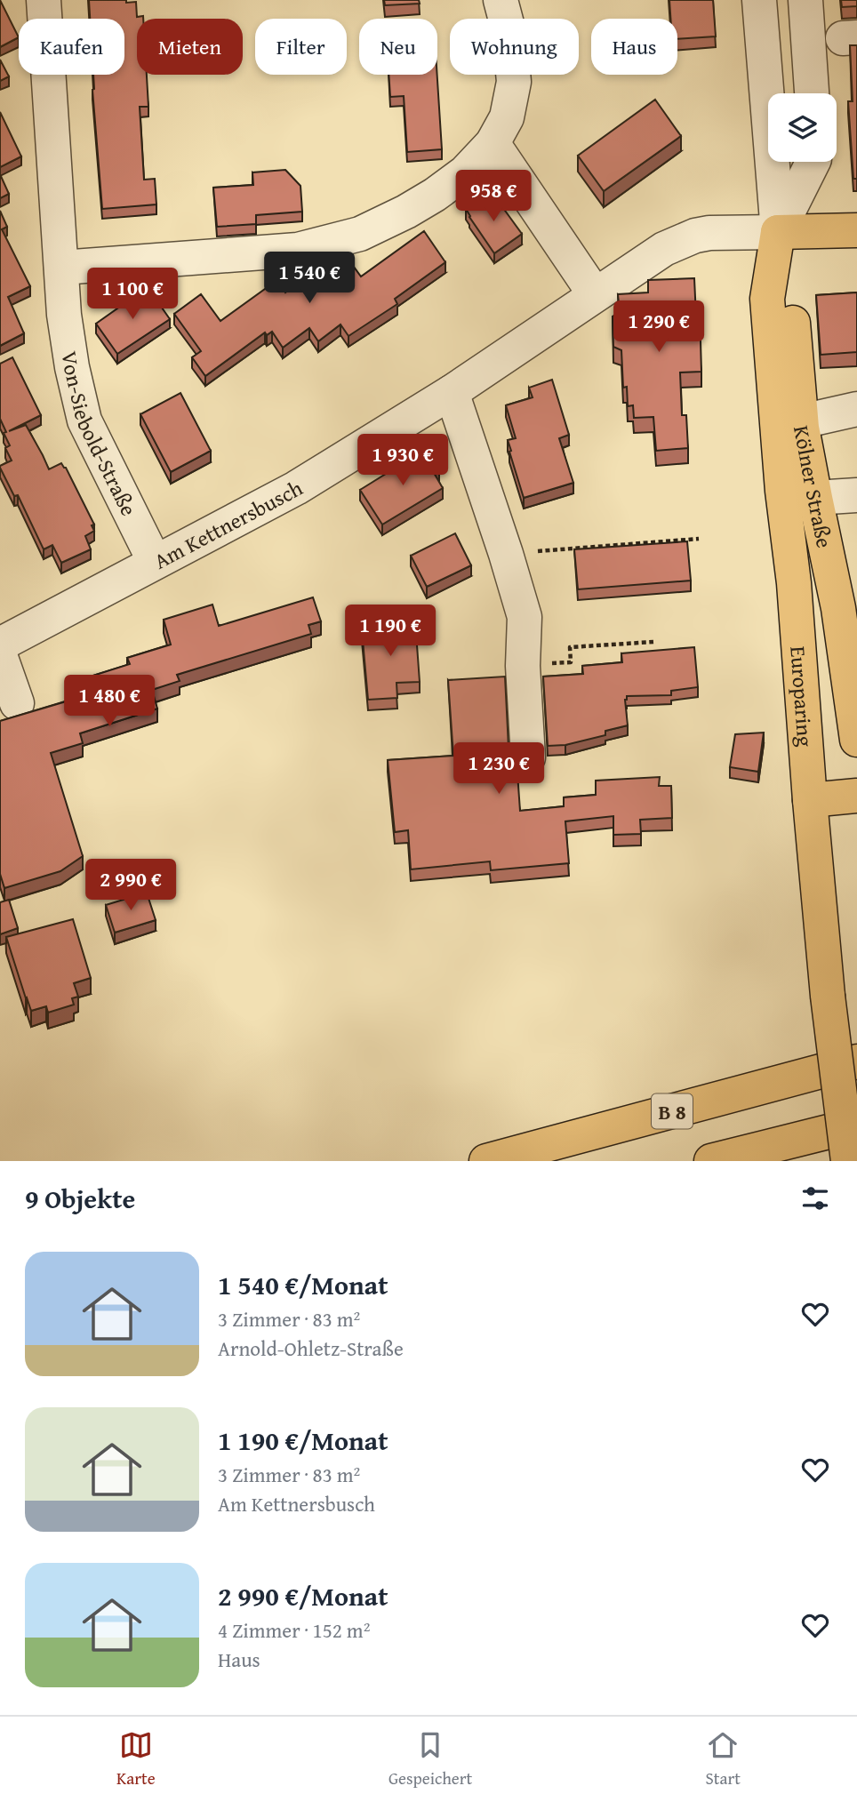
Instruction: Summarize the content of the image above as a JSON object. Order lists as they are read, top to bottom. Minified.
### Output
{"streets":{"main road":["Kölner Straße","Europaring","B 8"],"street":["Von-Siebold-Straße","Am Kettnersbusch"]},"crossings":[["Von-Siebold-Straße","Am Kettnersbusch"],["Kölner Straße","Am Kettnersbusch"],["Kölner Straße","Europaring"],["Am Kettnersbusch","Europaring"]],"page":{"chip":["Kaufen","Mieten","Filter","Neu","Wohnung","Haus"],"price":["958 €","1 540 €","1 100 €","1 290 €","1 930 €","1 190 €","1 480 €","1 230 €","2 990 €"],"heading":"9 Objekte","list":[{"name":"1 540 €/Monat","note":"3 Zimmer · 83 m² · Arnold-Ohletz-Straße"},{"name":"1 190 €/Monat","note":"3 Zimmer · 83 m² · Am Kettnersbusch"},{"name":"2 990 €/Monat","note":"4 Zimmer · 152 m² · Haus"}],"tabs":["Karte","Gespeichert","Start"]}}
